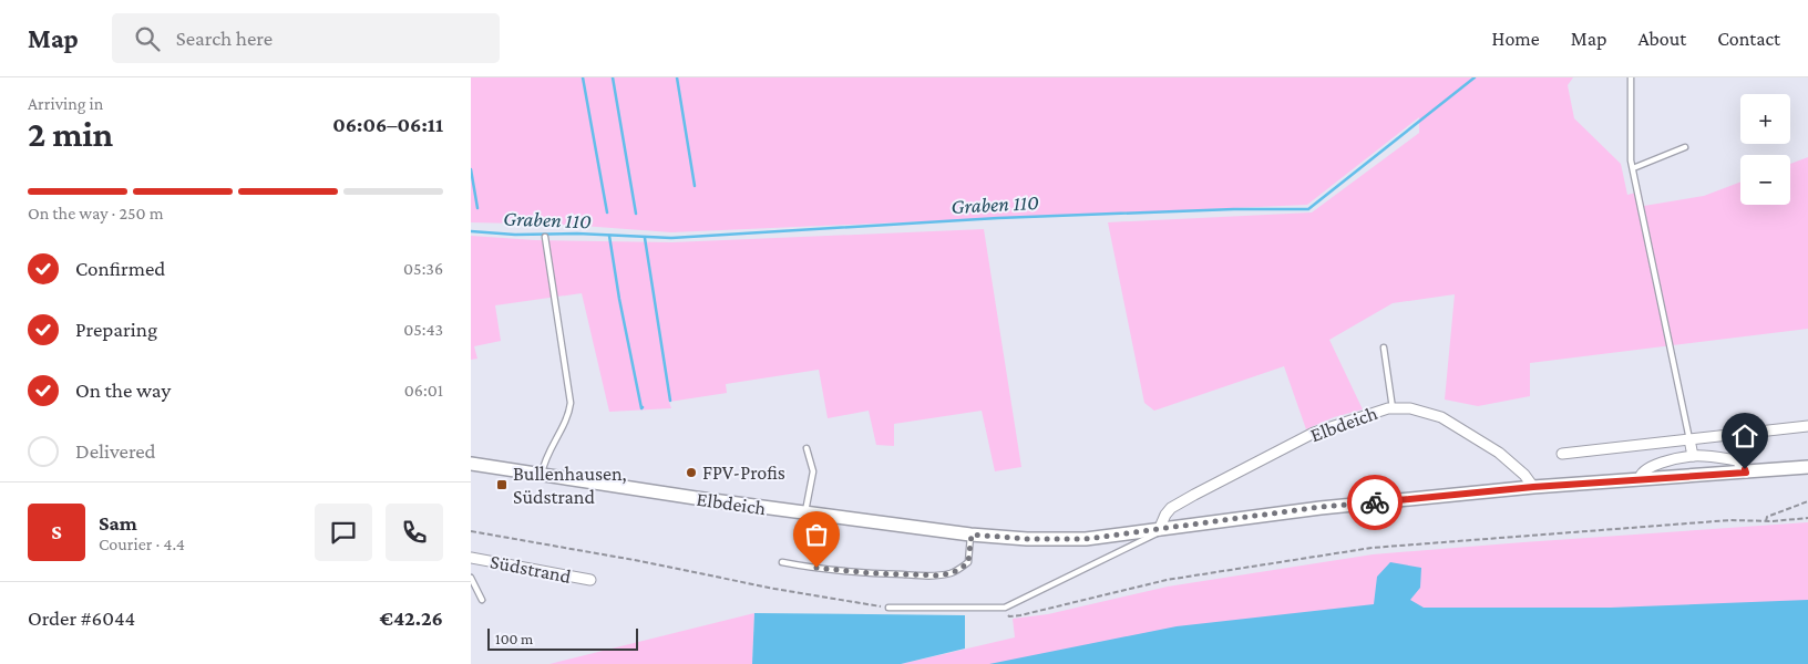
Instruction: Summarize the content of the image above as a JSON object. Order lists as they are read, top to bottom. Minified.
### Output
{"streets":{"street":["Elbdeich","Südstrand"]},"water":["Graben 110"],"places":{"other":["FPV-Profis"],"transit":["Bullenhausen, Südstrand"]},"scale_bar":"100 m","page":{"header":"Map","search":"Search here","nav":["Home","Map","About","Contact"],"heading":["2 min","Arriving in","06:06–06:11"],"panel":["Sam","Courier · 4.4","Order #6044","€42.26"],"map_buttons":["+","−"],"bar":"On the way · 250 m","list":[["Confirmed","05:36"],["Preparing","05:43"],["On the way","06:01"],"Delivered"],"round":"S","scale":"100 m"}}
